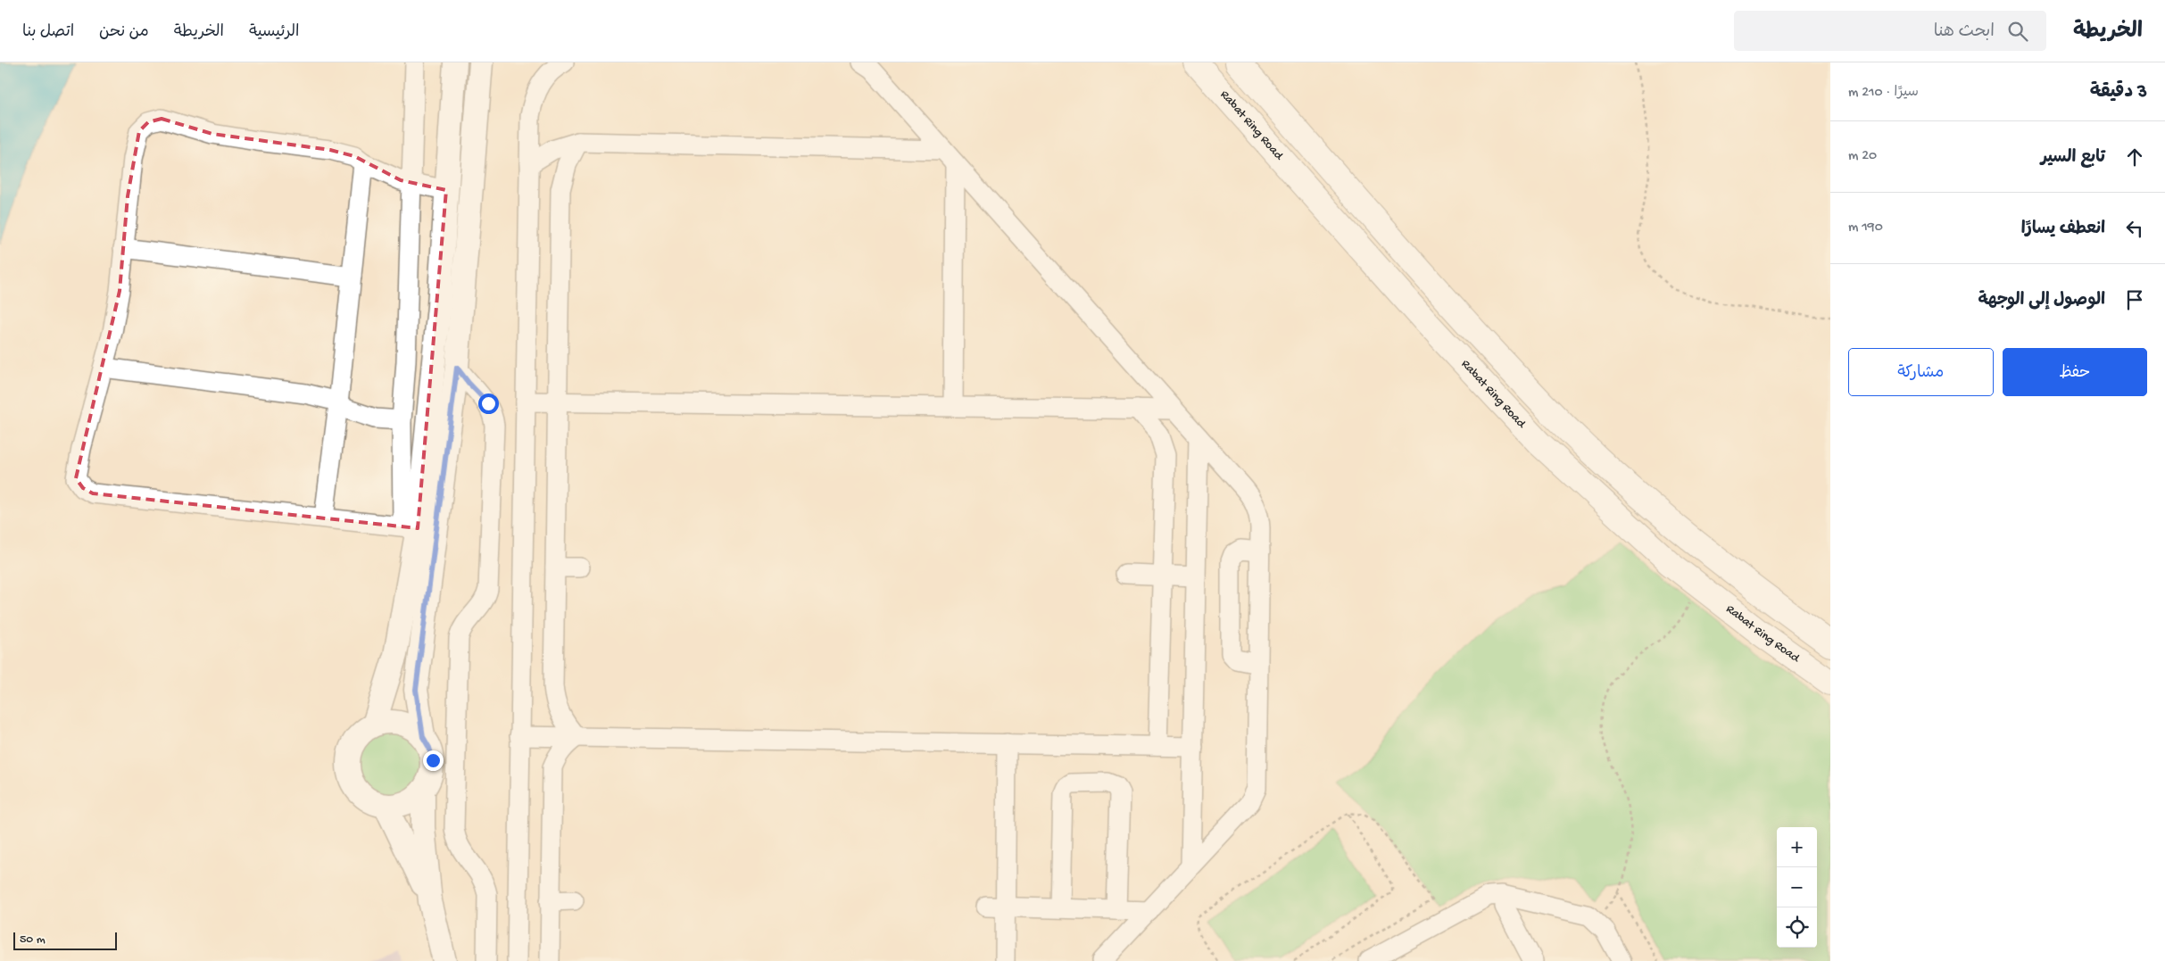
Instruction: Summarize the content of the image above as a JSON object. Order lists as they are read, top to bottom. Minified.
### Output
{"streets":{"highway":["Rabat Ring Road"]},"scale_bar":"50 m","page":{"header":"الخريطة","search":"ابحث هنا","nav":["الرئيسية","الخريطة","من نحن","اتصل بنا"],"heading":["3 دقيقة","سيرًا · 210 m"],"list":[["تابع السير","20 m"],["انعطف يسارًا","190 m"],"الوصول إلى الوجهة"],"buttons":["حفظ","مشاركة"],"map_buttons":["+","−"],"scale":"50 m"}}
